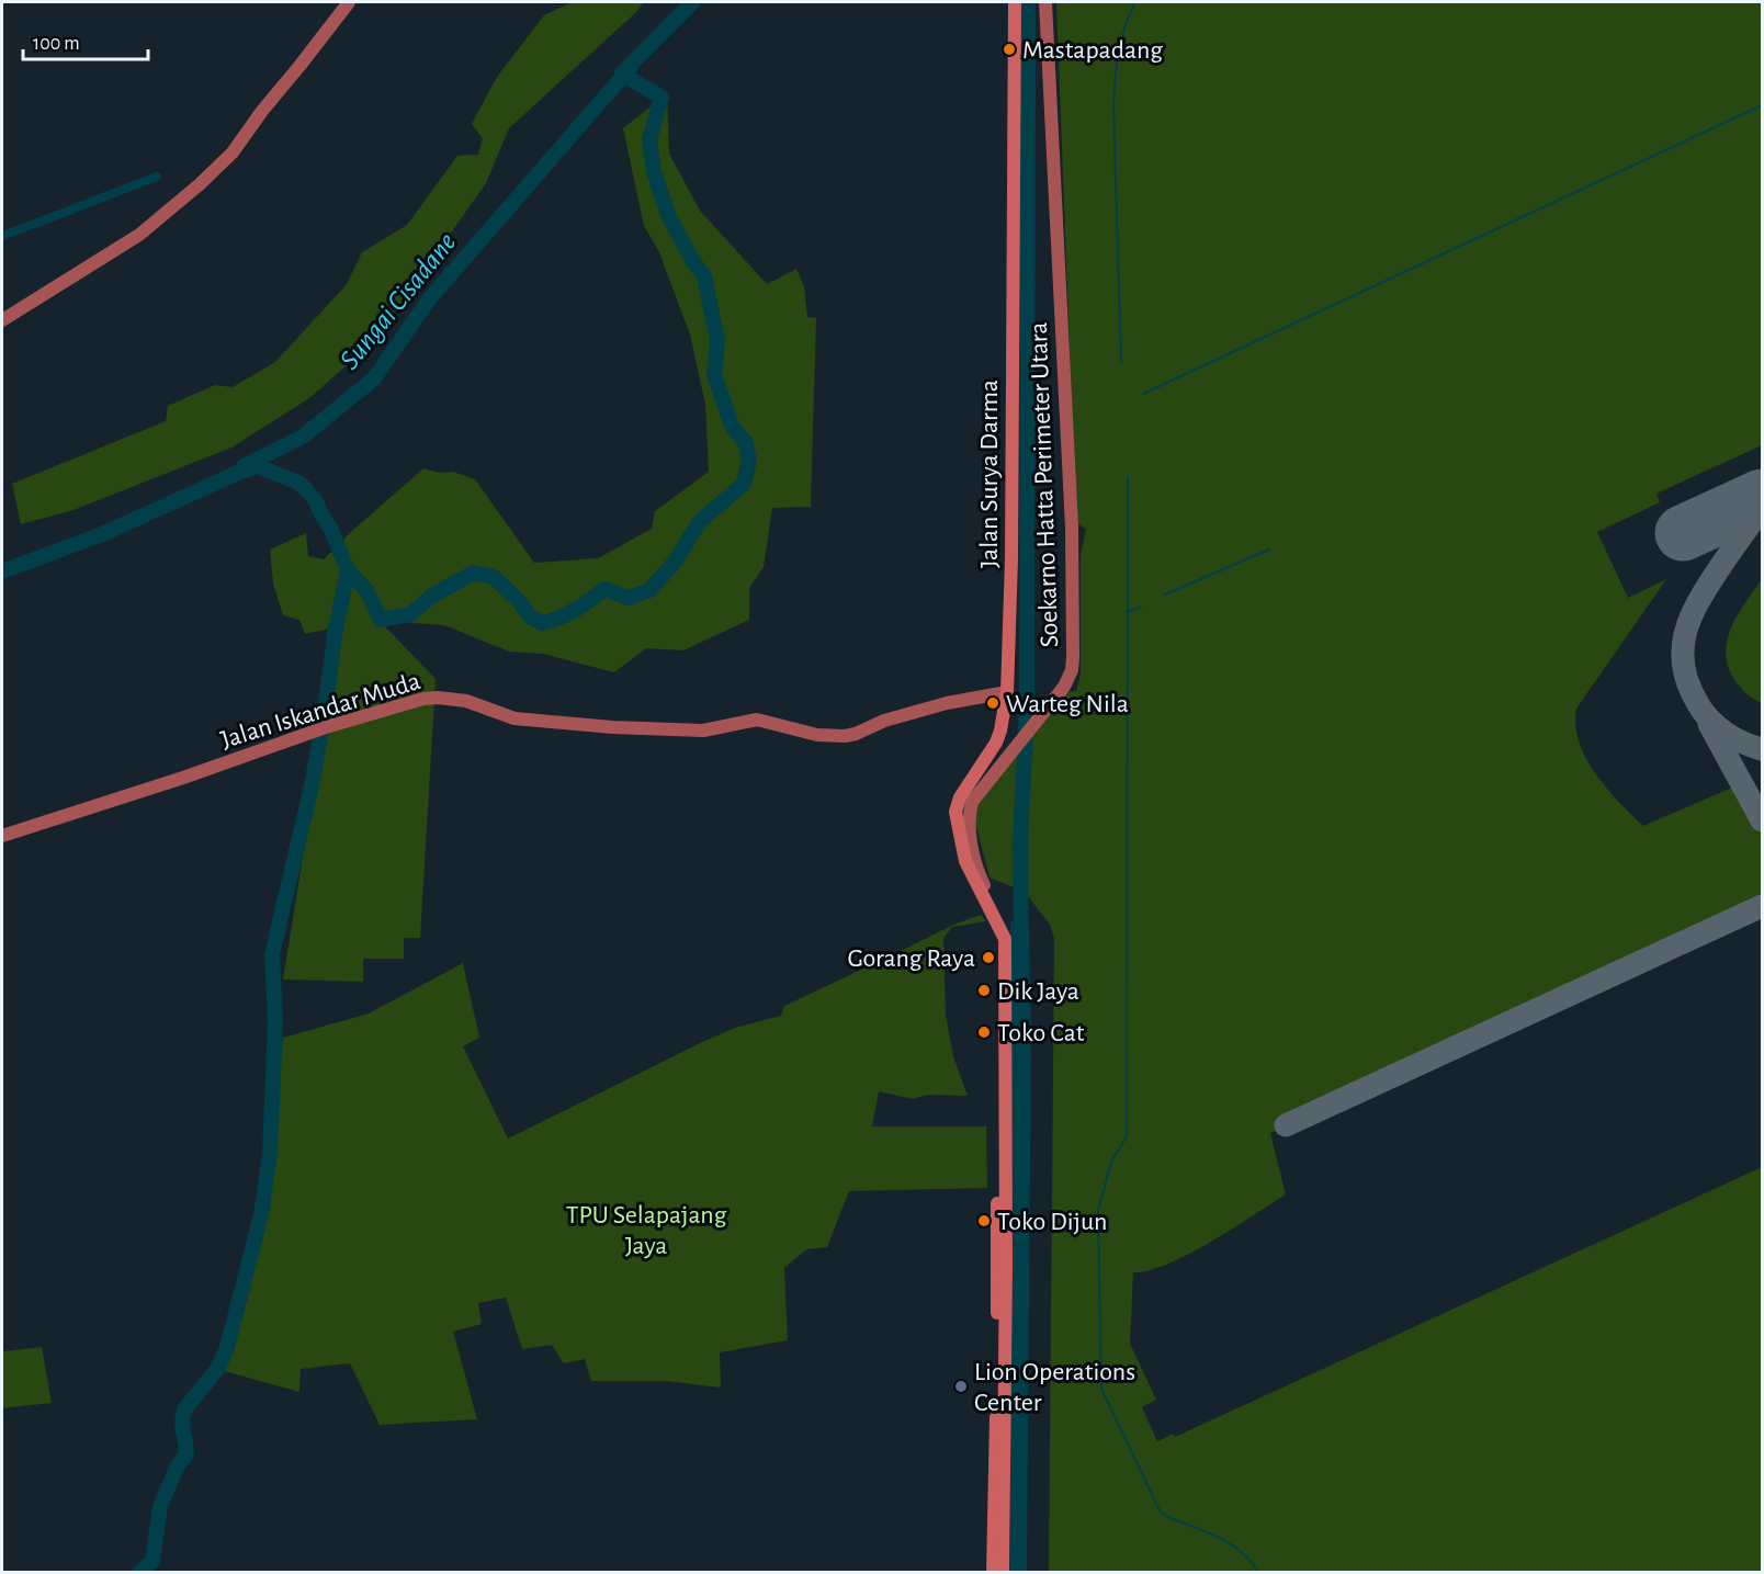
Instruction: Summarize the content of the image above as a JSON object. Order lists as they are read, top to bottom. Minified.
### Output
{"streets":{"main road":["Jalan Surya Darma"],"street":["Soekarno Hatta Perimeter Utara","Jalan Iskandar Muda"]},"crossings":[["Jalan Surya Darma","Soekarno Hatta Perimeter Utara"],["Jalan Surya Darma","Jalan Iskandar Muda"]],"water":["Sungai Cisadane"],"parks":["TPU Selapajang Jaya"],"places":["Mastapadang","Warteg Nila","Gorang Raya","Dik Jaya","Toko Cat","Toko Dijun","Lion Operations Center"],"scale_bar":"100 m"}
